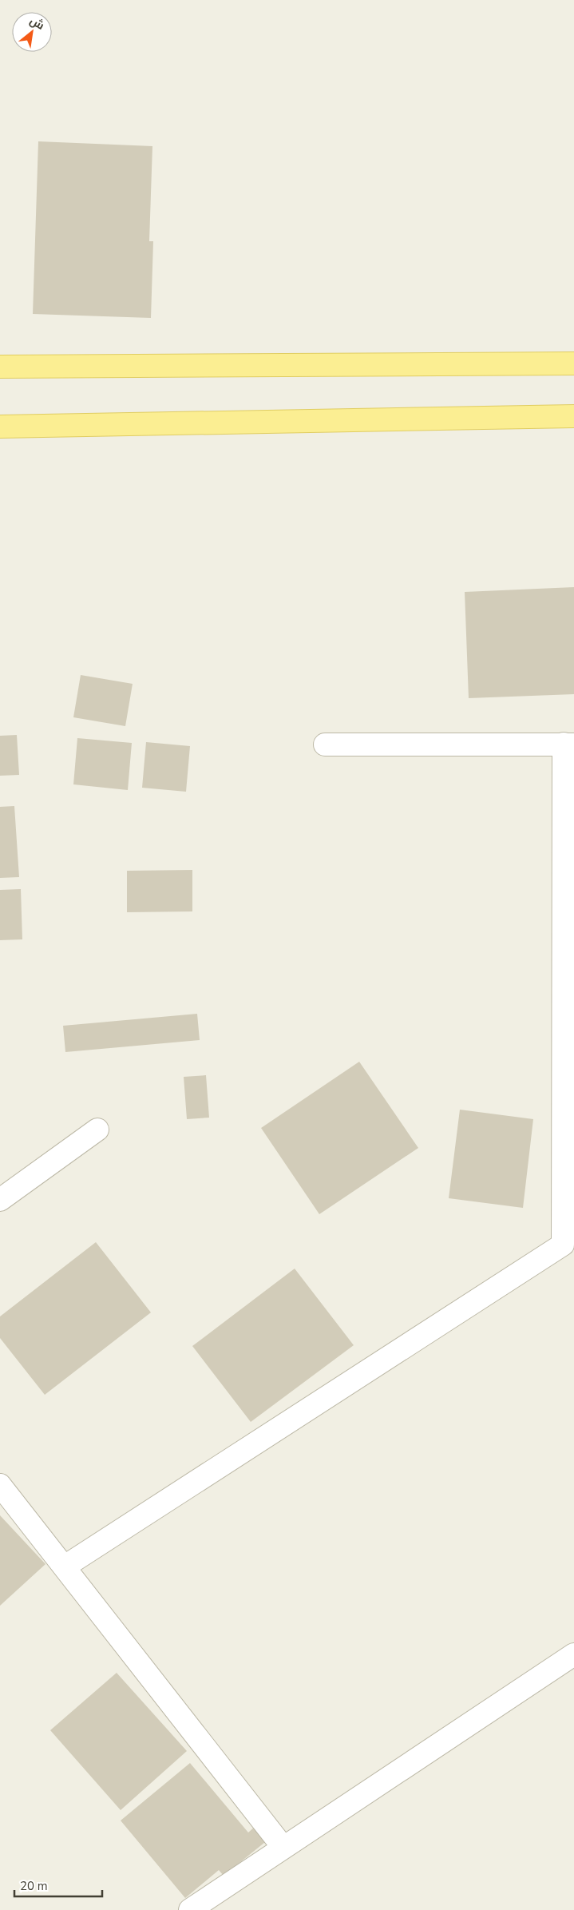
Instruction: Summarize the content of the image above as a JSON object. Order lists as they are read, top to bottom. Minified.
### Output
{"scale_bar":"20 m","north":"top right"}
